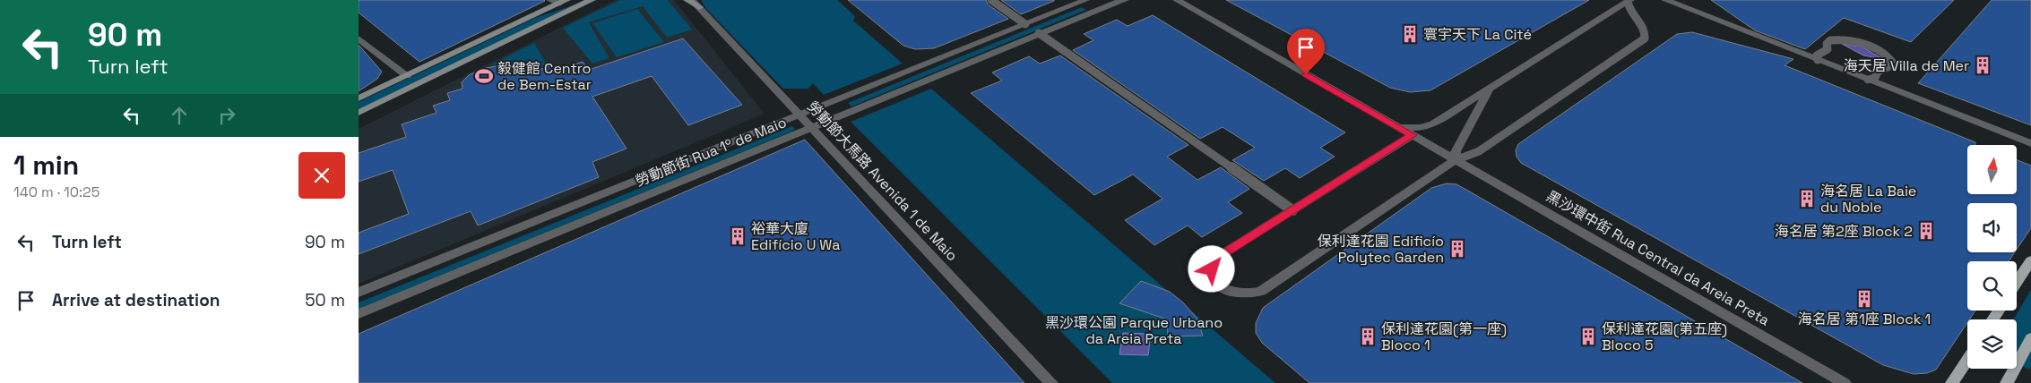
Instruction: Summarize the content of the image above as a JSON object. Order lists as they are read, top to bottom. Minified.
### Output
{"streets":{"street":["勞動節街 Rua 1º de Maio","勞動節大馬路 Avenida 1 de Maio","黑沙環中街 Rua Central da Areia Preta"]},"crossings":[["勞動節街 Rua 1º de Maio","勞動節大馬路 Avenida 1 de Maio"]],"parks":["黑沙環公園 Parque Urbano da Areia Preta"],"places":{"building":["寰宇天下 La Cité","海天居 Villa de Mer","海名居 La Baie du Noble","海名居 第2座 Block 2","裕華大廈 Edifício U Wa","保利達花園 Edificío Polytec Garden","海名居 第1座 Block 1","保利達花園(第一座) Bloco 1","保利達花園(第五座) Bloco 5"],"sports":["毅健館 Centro de Bem-Estar"]},"north":"top","page":{"turn":["90 m","Turn left"],"heading":["1 min","140 m · 10:25"],"list":[{"name":"Turn left","value":"90 m"},{"name":"Arrive at destination","value":"50 m"}]}}
